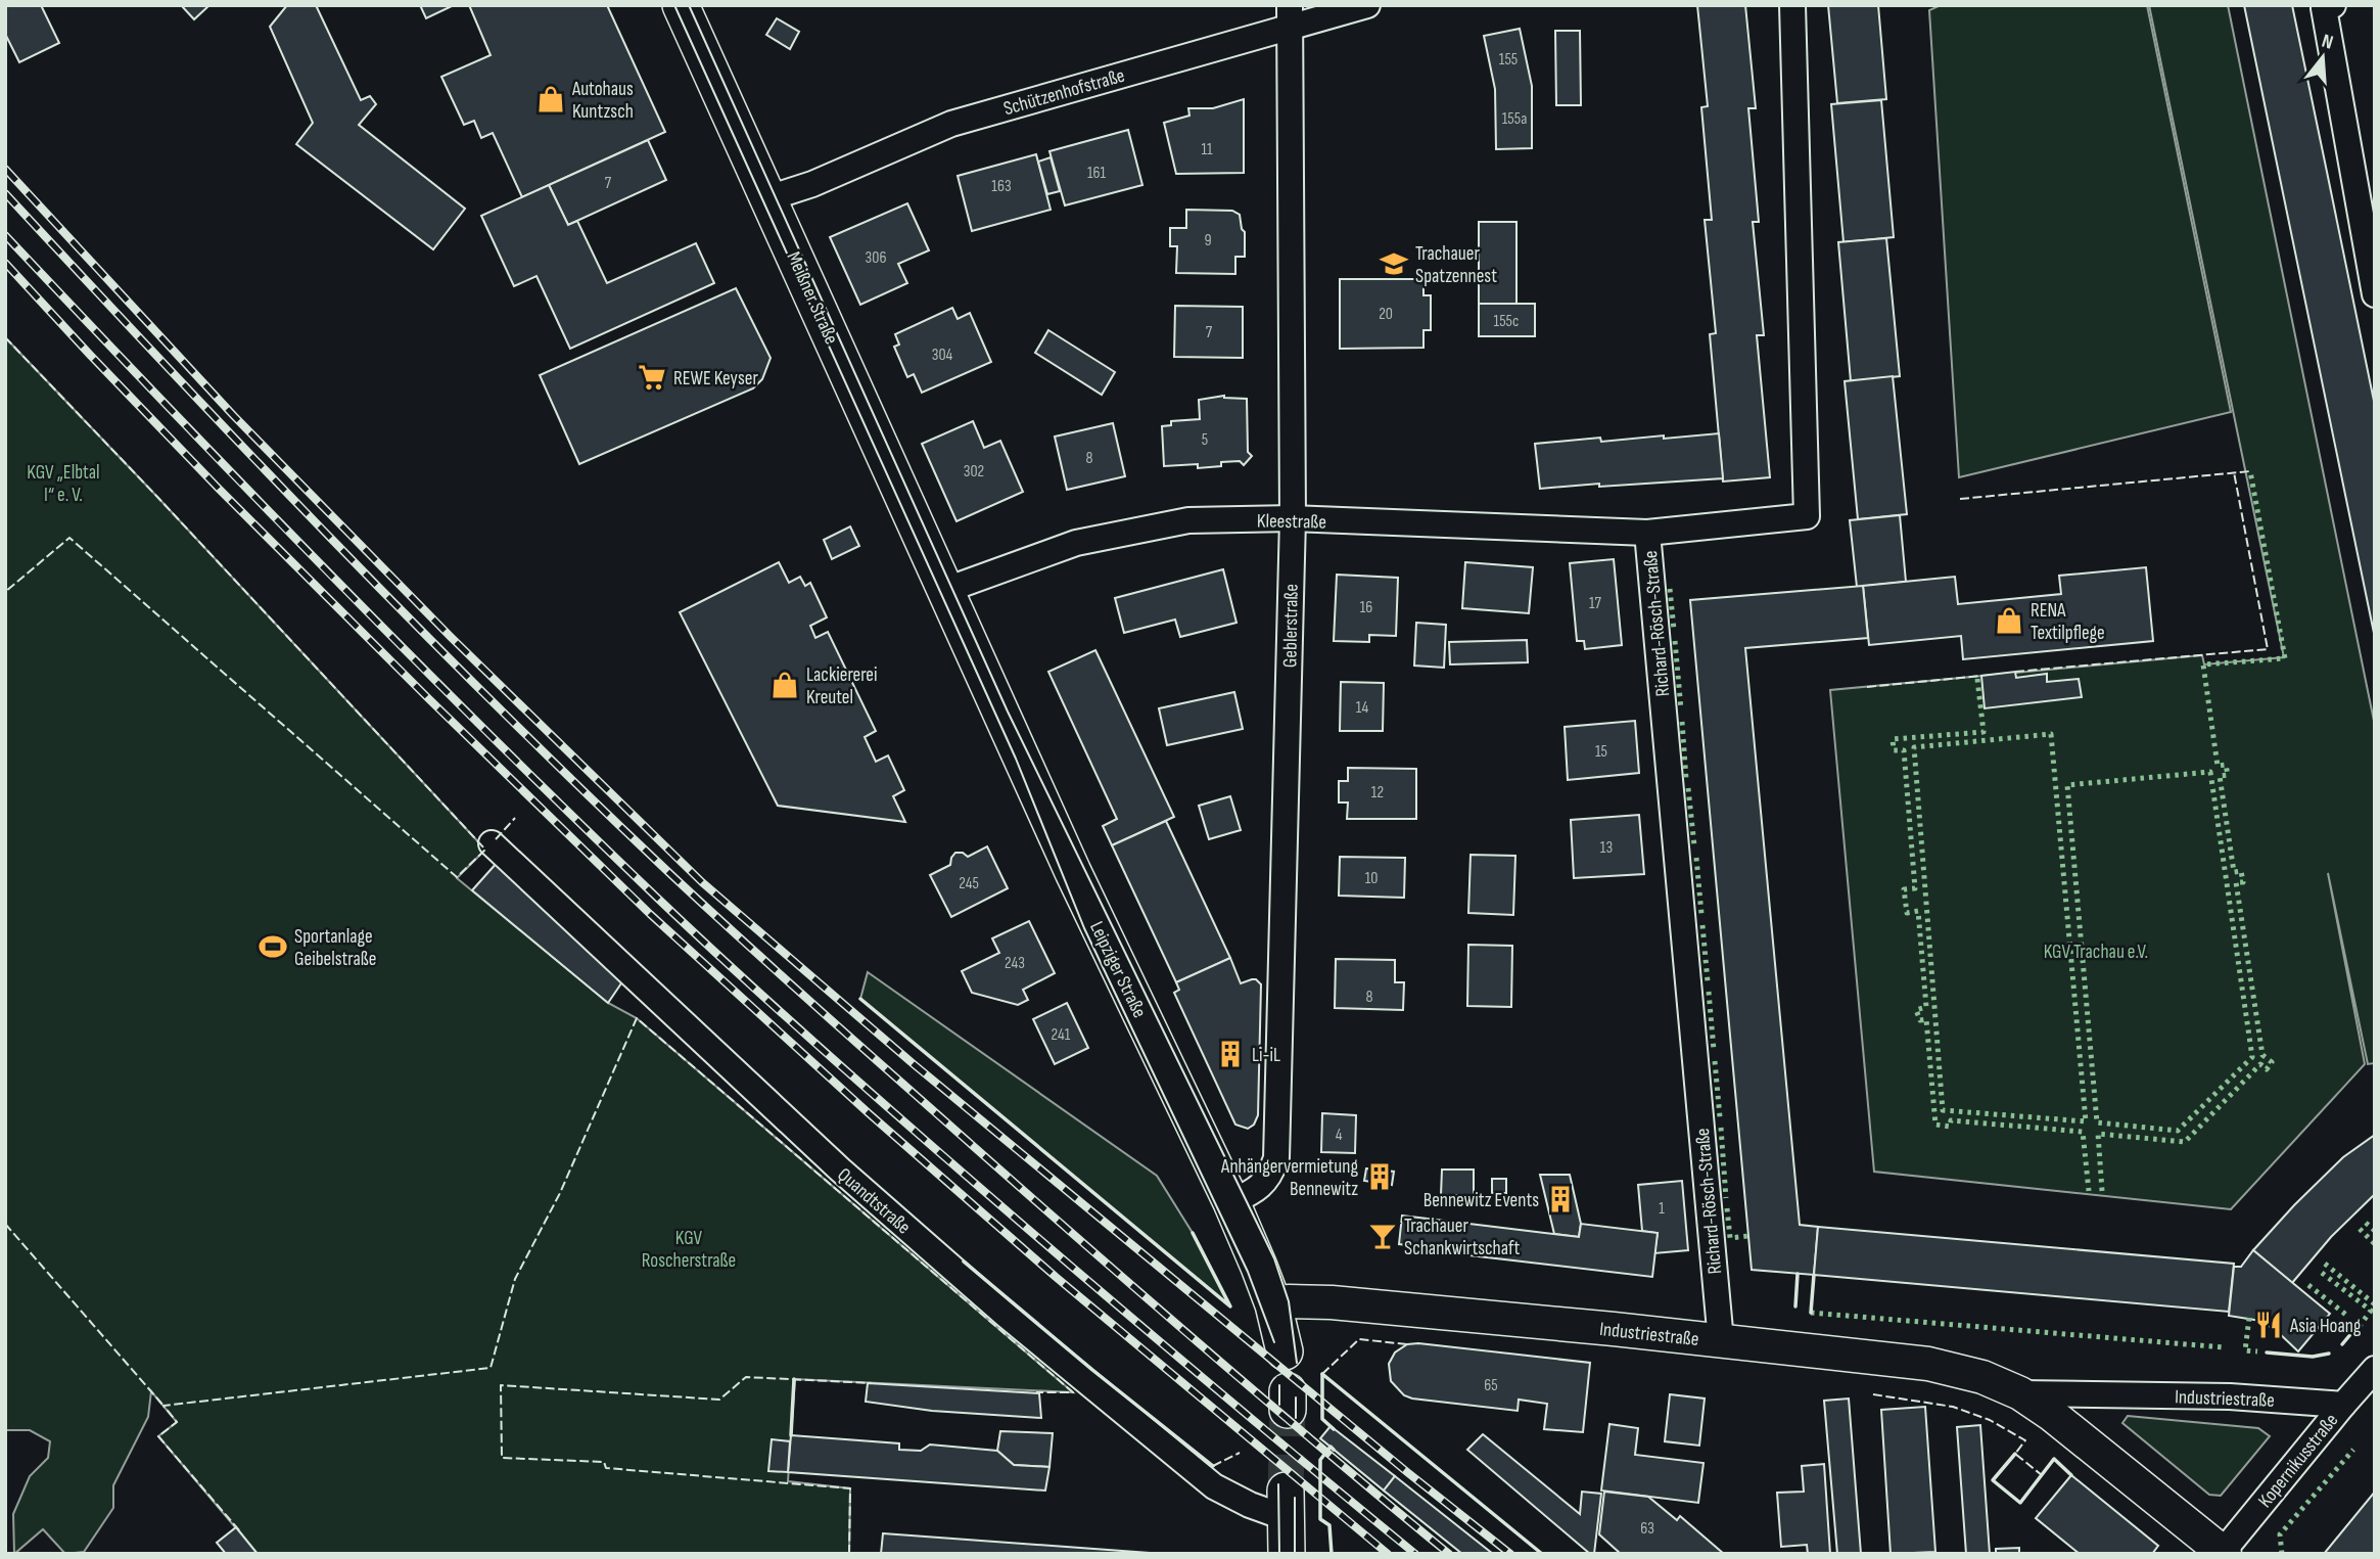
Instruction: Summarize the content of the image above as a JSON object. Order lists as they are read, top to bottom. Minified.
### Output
{"streets":{"main road":["Meißner Straße","Leipziger Straße"],"street":["Schützenhofstraße","Kleestraße","Richard-Rösch-Straße","Geblerstraße","Quandtstraße","Industriestraße","Kopernikusstraße"]},"crossings":[["Schützenhofstraße","Meißner Straße"],["Schützenhofstraße","Geblerstraße"],["Meißner Straße","Kleestraße"],["Meißner Straße","Leipziger Straße"],["Kleestraße","Richard-Rösch-Straße"],["Kleestraße","Geblerstraße"],["Kleestraße","Leipziger Straße"],["Richard-Rösch-Straße","Industriestraße"],["Geblerstraße","Leipziger Straße"],["Leipziger Straße","Industriestraße"],["Industriestraße","Kopernikusstraße"]],"parks":["KGV „Elbtal I“ e. V.","KGV Trachau e.V.","KGV Roscherstraße"],"places":{"shop":["Autohaus Kuntzsch","RENA Textilpflege","Lackiererei Kreutel"],"school or university":["Trachauer Spatzennest"],"supermarket":["REWE Keyser"],"sports":["Sportanlage Geibelstraße"],"building":["Li-iL","Anhängervermietung Bennewitz","Bennewitz Events"],"bar":["Trachauer Schankwirtschaft"],"restaurant":["Asia Hoang"]},"house_numbers":["155","155a","11","161","7","163","9","306","20","155c","7","304","5","8","302","17","16","14","15","12","13","10","245","243","8","241","4","1","65","63"],"north":"top"}
